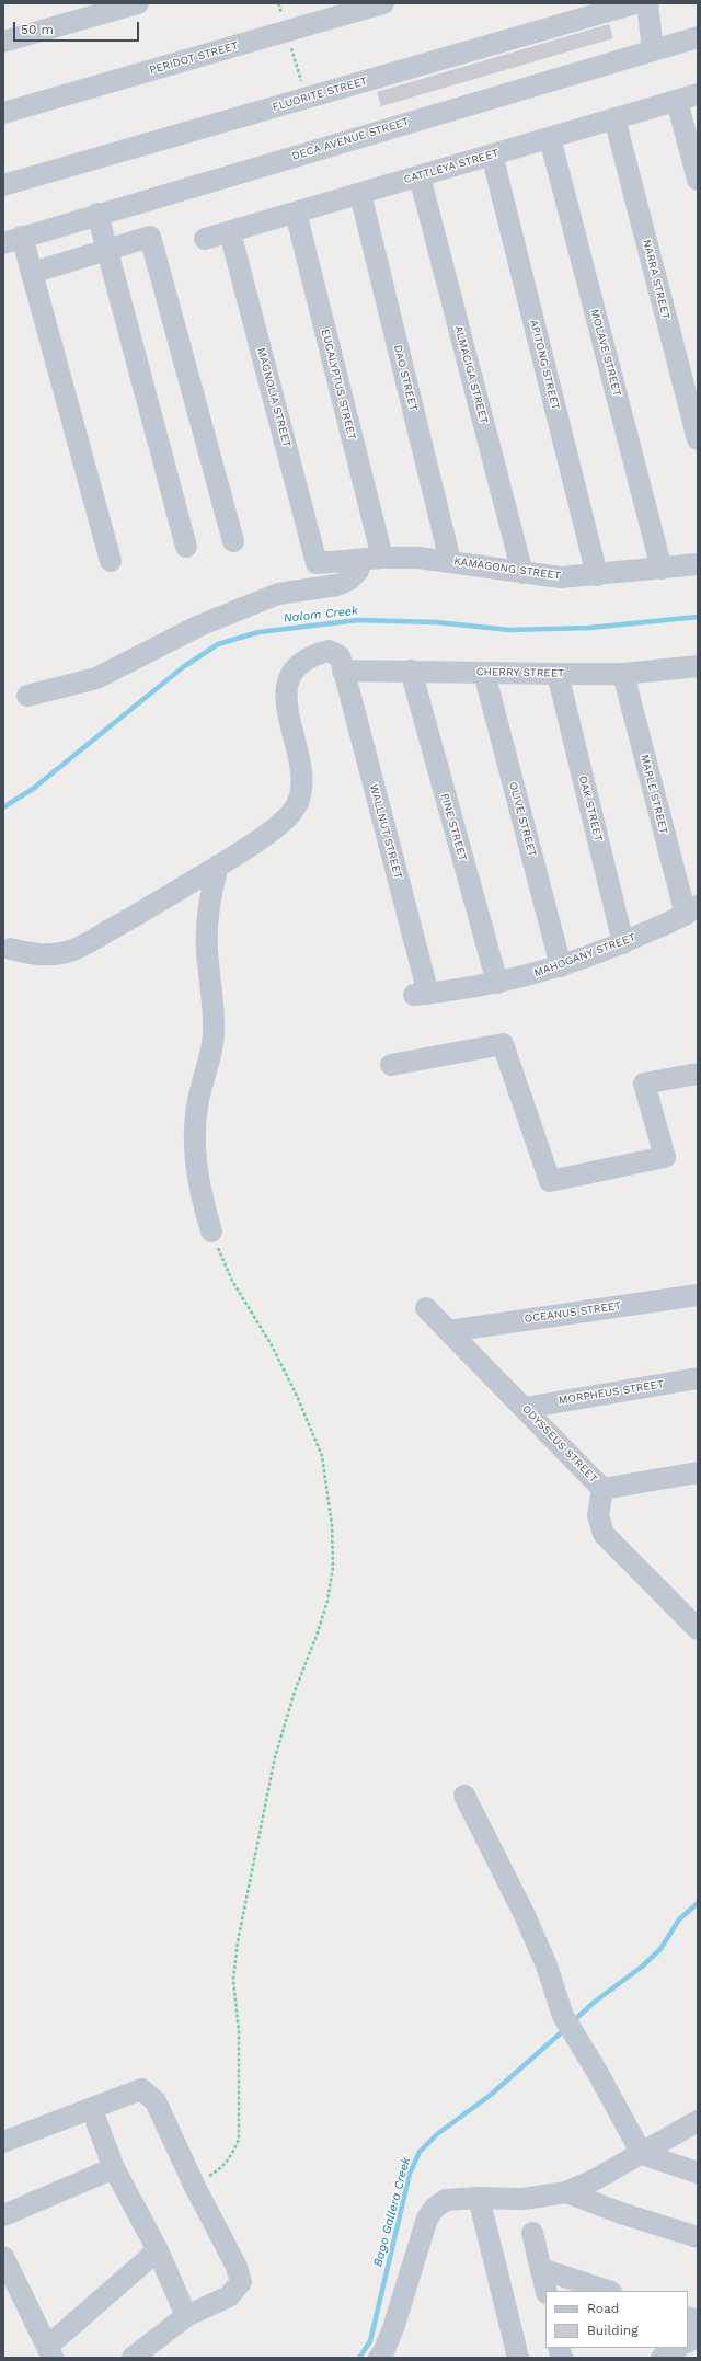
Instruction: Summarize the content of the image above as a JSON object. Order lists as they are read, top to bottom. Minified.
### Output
{"streets":{"street":["PERIDOT STREET","FLUORITE STREET","DECA AVENUE STREET","CATTLEYA STREET","NARRA STREET","MOLAVE STREET","APITONG STREET","ALMACIGA STREET","DAO STREET","EUCALYPTUS STREET","MAGNOLIA STREET","KAMAGONG STREET","CHERRY STREET","MAPLE STREET","OAK STREET","OLIVE STREET","PINE STREET","WALLNUT STREET","MAHOGANY STREET","OCEANUS STREET","MORPHEUS STREET","ODYSSEUS STREET"]},"crossings":[["CATTLEYA STREET","NARRA STREET"],["CATTLEYA STREET","MOLAVE STREET"],["CATTLEYA STREET","APITONG STREET"],["CATTLEYA STREET","ALMACIGA STREET"],["CATTLEYA STREET","DAO STREET"],["CATTLEYA STREET","EUCALYPTUS STREET"],["CATTLEYA STREET","MAGNOLIA STREET"],["MOLAVE STREET","KAMAGONG STREET"],["APITONG STREET","KAMAGONG STREET"],["ALMACIGA STREET","KAMAGONG STREET"],["DAO STREET","KAMAGONG STREET"],["EUCALYPTUS STREET","KAMAGONG STREET"],["MAGNOLIA STREET","KAMAGONG STREET"],["CHERRY STREET","MAPLE STREET"],["CHERRY STREET","OAK STREET"],["CHERRY STREET","OLIVE STREET"],["CHERRY STREET","PINE STREET"],["CHERRY STREET","WALLNUT STREET"],["MAPLE STREET","MAHOGANY STREET"],["OAK STREET","MAHOGANY STREET"],["OLIVE STREET","MAHOGANY STREET"],["PINE STREET","MAHOGANY STREET"],["WALLNUT STREET","MAHOGANY STREET"],["OCEANUS STREET","ODYSSEUS STREET"],["MORPHEUS STREET","ODYSSEUS STREET"]],"water":["Nalom Creek","Bago Gallera Creek"],"legend":["Road","Building"],"scale_bar":"50 m"}
